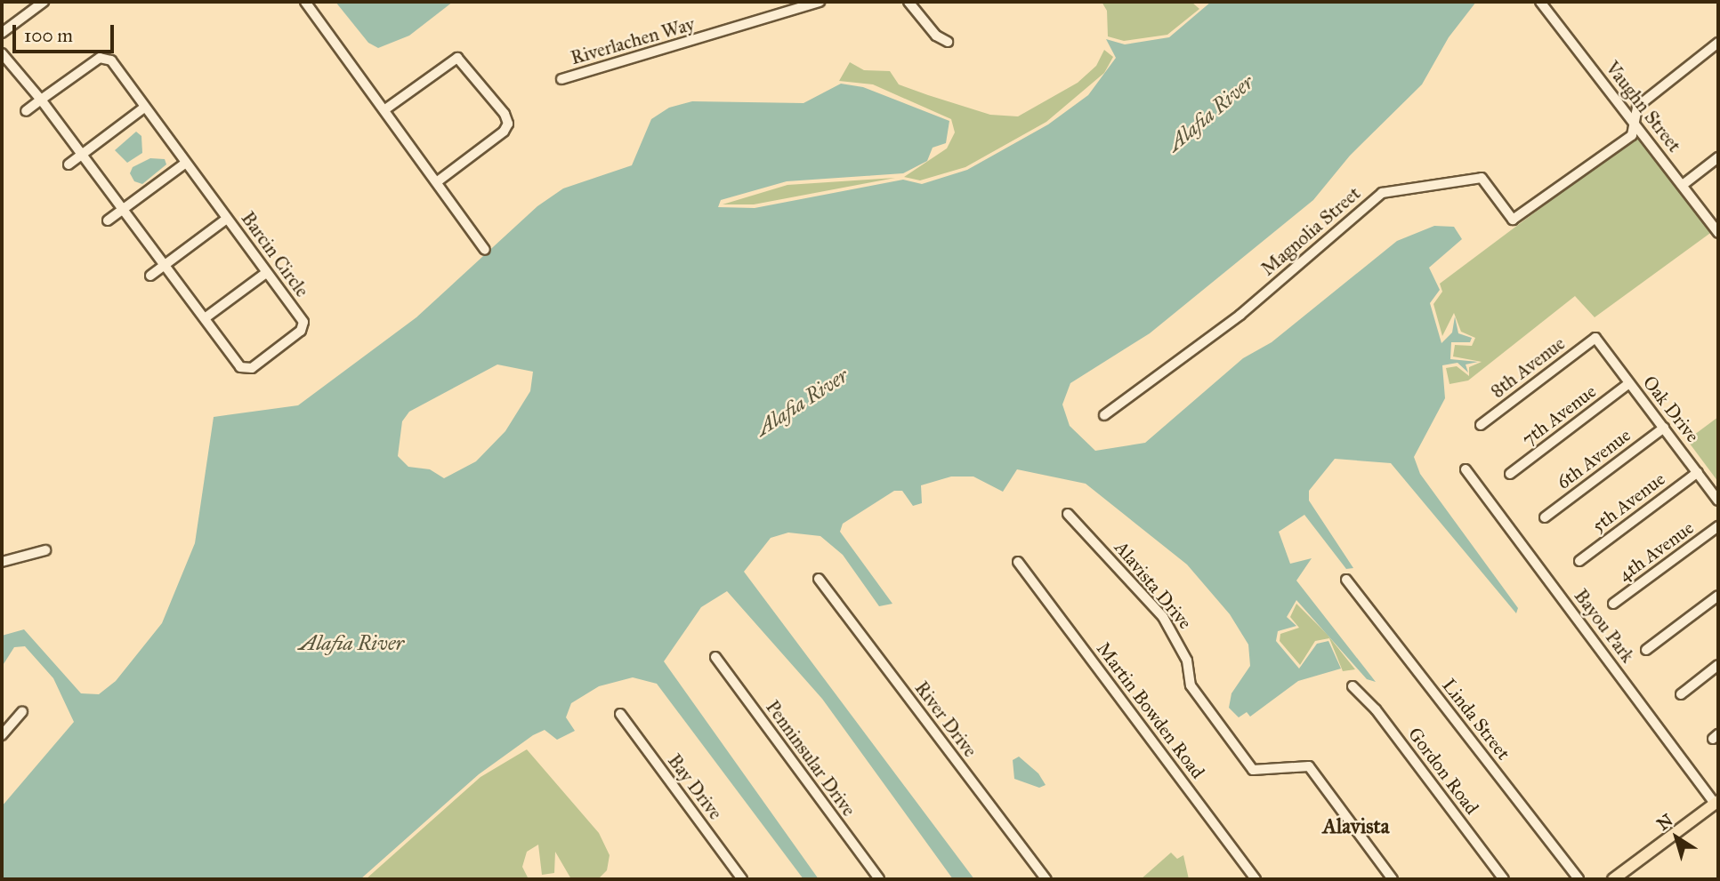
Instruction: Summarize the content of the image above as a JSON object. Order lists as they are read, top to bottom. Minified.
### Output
{"streets":{"street":["Riverlachen Way","Vaughn Street","Magnolia Street","Barcin Circle","8th Avenue","Oak Drive","7th Avenue","6th Avenue","5th Avenue","4th Avenue","Alavista Drive","Bayou Park","Martin Bowden Road","River Drive","Linda Street","Penninsular Drive","Gordon Road","Bay Drive"]},"crossings":[["Vaughn Street","Magnolia Street"],["8th Avenue","Oak Drive"],["Oak Drive","7th Avenue"],["Oak Drive","6th Avenue"],["Oak Drive","5th Avenue"]],"districts":["Alavista"],"water":["Alafia River"],"scale_bar":"100 m","north":"top left"}
